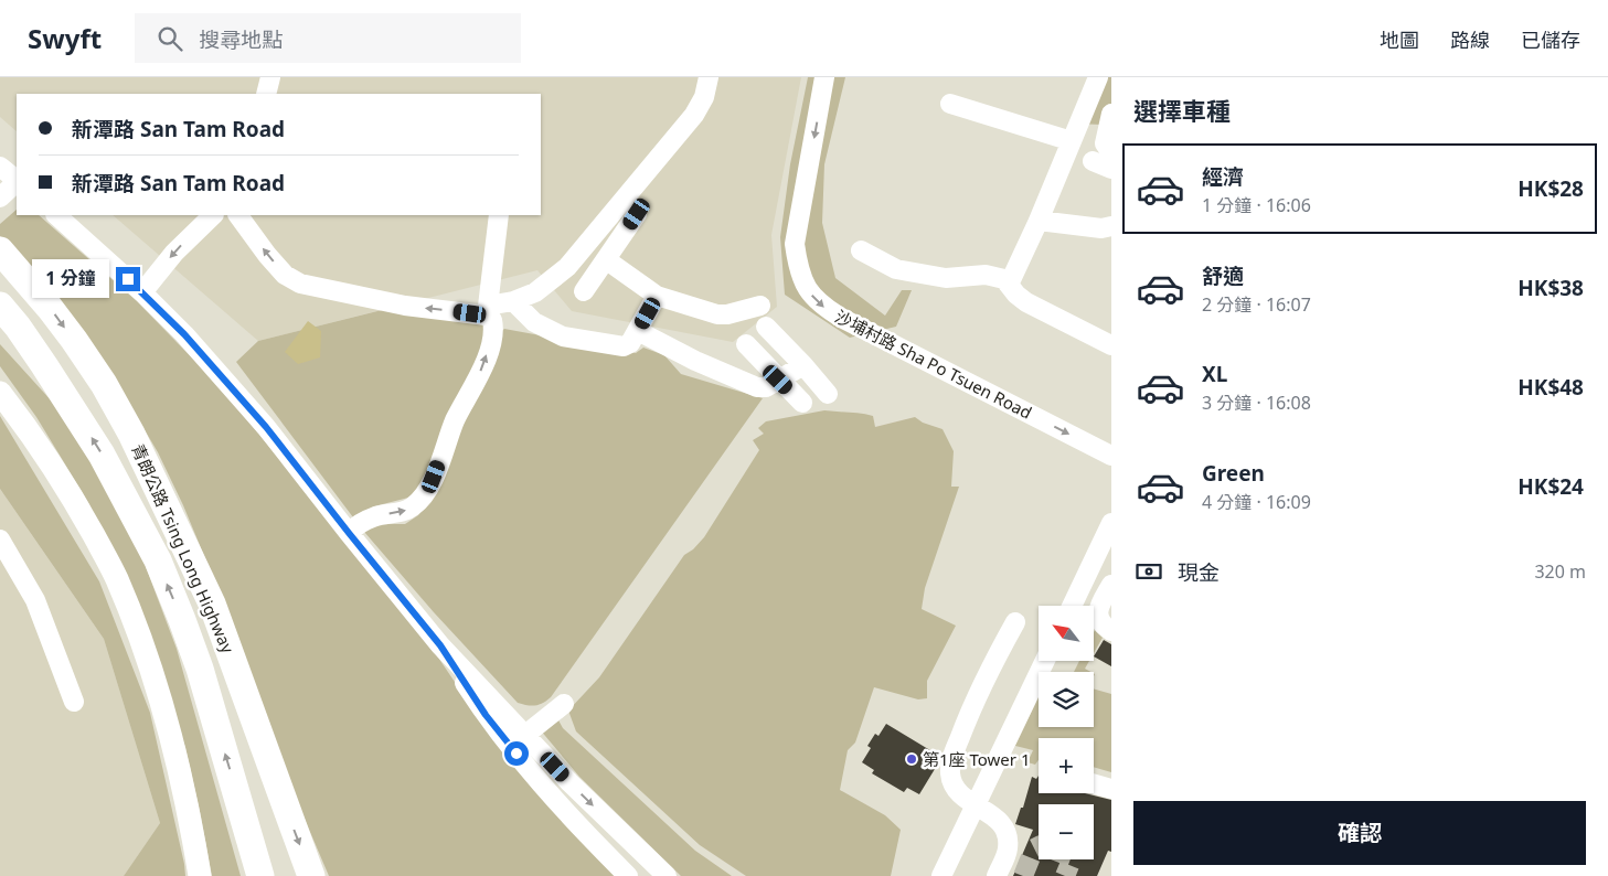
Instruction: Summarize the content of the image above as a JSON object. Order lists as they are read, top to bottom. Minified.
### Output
{"streets":{"highway":["青朗公路 Tsing Long Highway"],"street":["沙埔村路 Sha Po Tsuen Road"]},"places":["第1座 Tower 1"],"north":"top left","page":{"header":"Swyft","search":"搜尋地點","nav":["地圖","路線","已儲存"],"heading":"選擇車種","banner":["新潭路 San Tam Road","新潭路 San Tam Road"],"list":[{"name":"經濟","note":"1 分鐘 · 16:06","value":"HK$28"},{"name":"舒適","note":"2 分鐘 · 16:07","value":"HK$38"},{"name":"XL","note":"3 分鐘 · 16:08","value":"HK$48"},{"name":"Green","note":"4 分鐘 · 16:09","value":"HK$24"}],"bubble":"1 分鐘","pay":["現金","320 m"],"map_buttons":["+","−"],"buttons":"確認"}}
